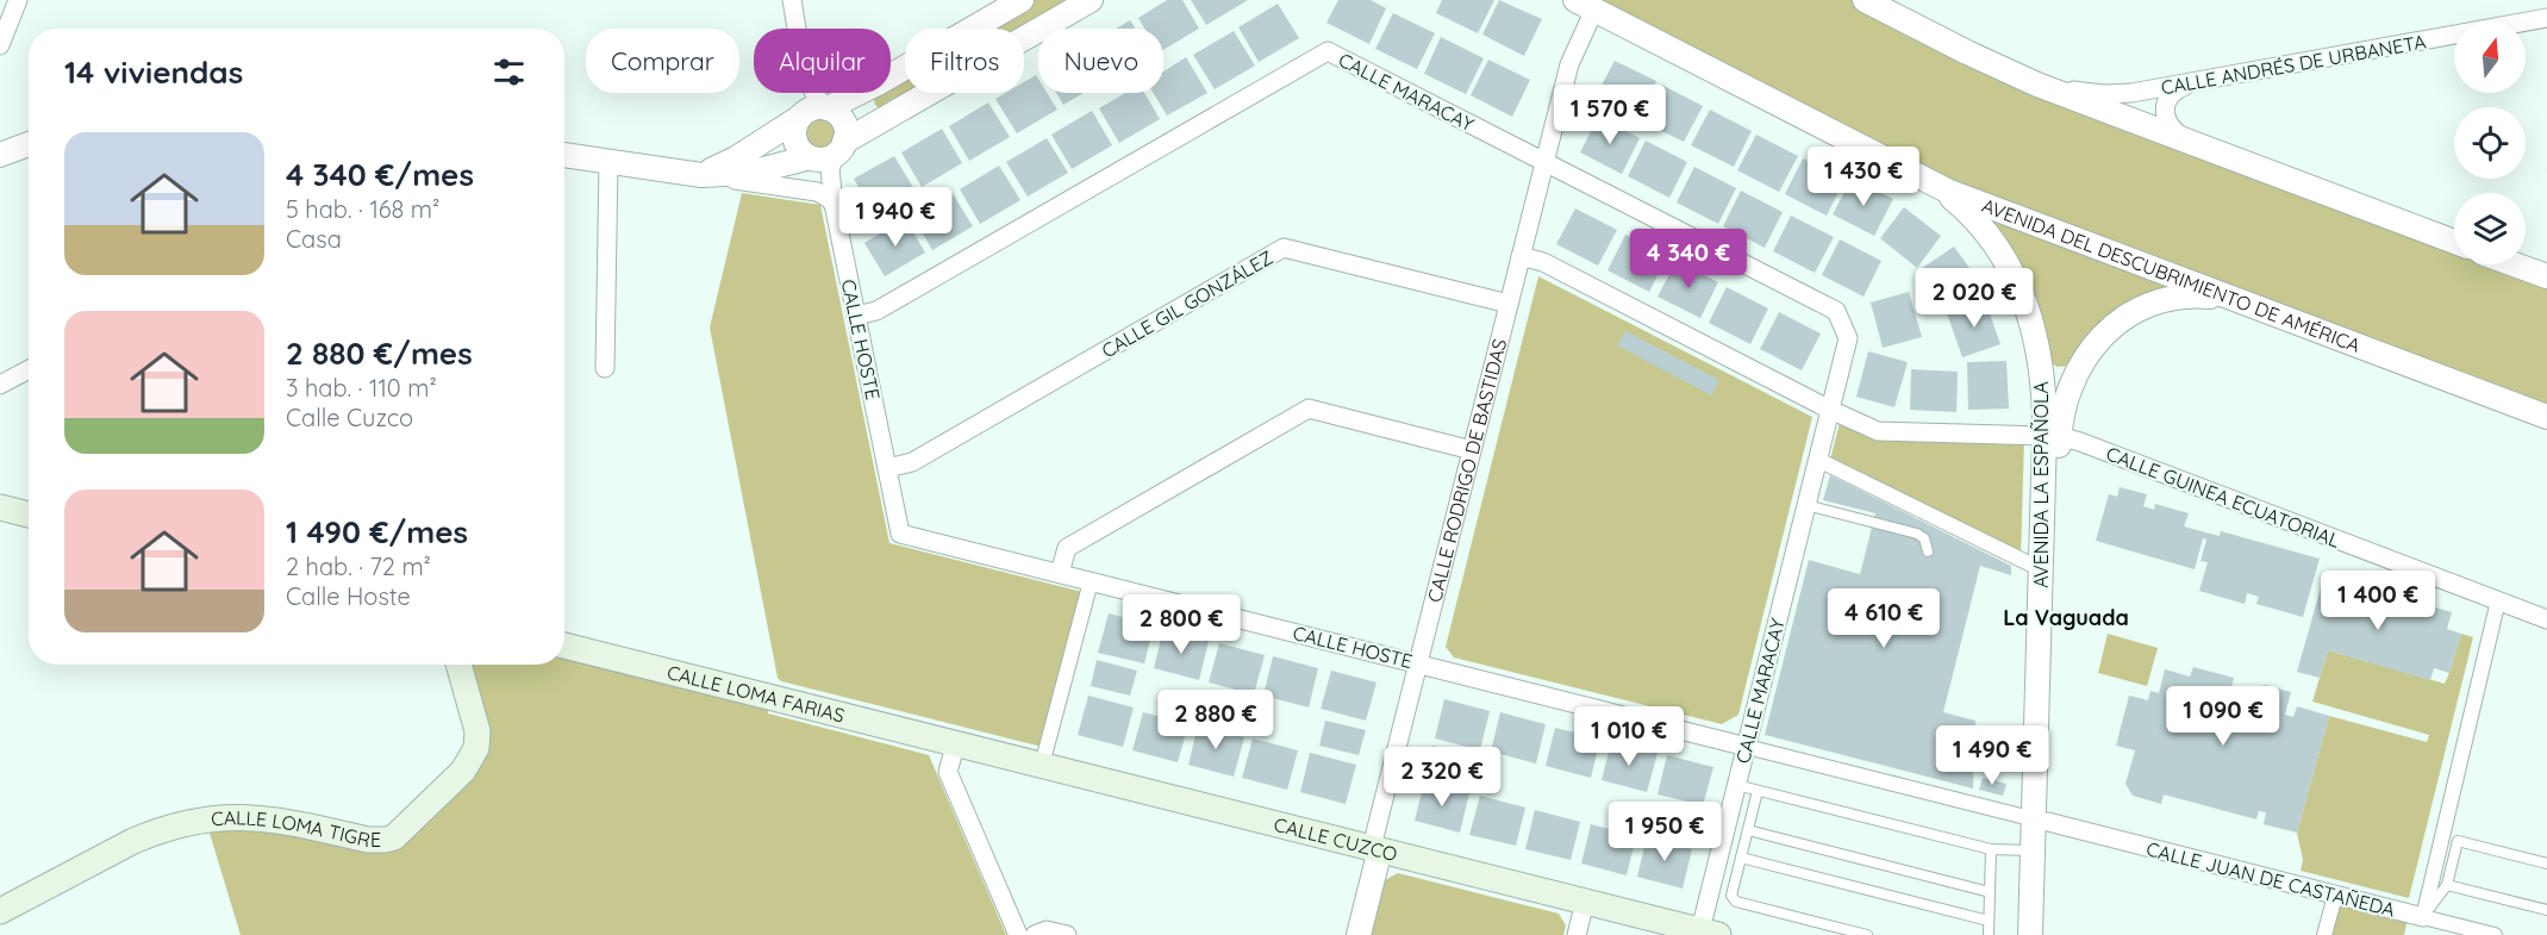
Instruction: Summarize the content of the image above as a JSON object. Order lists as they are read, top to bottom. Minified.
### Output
{"streets":{"main road":["CALLE LOMA FARIAS","CALLE LOMA TIGRE","CALLE CUZCO"],"street":["CALLE ANDRÉS DE URBANETA","CALLE MARACAY","AVENIDA DEL DESCUBRIMIENTO DE AMÉRICA","CALLE GIL GONZÁLEZ","CALLE HOSTE","CALLE RODRIGO DE BASTIDAS","AVENIDA LA ESPAÑOLA","CALLE GUINEA ECUATORIAL","CALLE JUAN DE CASTAÑEDA"]},"crossings":[["CALLE MARACAY","CALLE HOSTE"],["CALLE MARACAY","CALLE RODRIGO DE BASTIDAS"],["CALLE MARACAY","CALLE CUZCO"],["AVENIDA DEL DESCUBRIMIENTO DE AMÉRICA","CALLE RODRIGO DE BASTIDAS"],["AVENIDA DEL DESCUBRIMIENTO DE AMÉRICA","AVENIDA LA ESPAÑOLA"],["CALLE GIL GONZÁLEZ","CALLE HOSTE"],["CALLE GIL GONZÁLEZ","CALLE RODRIGO DE BASTIDAS"],["CALLE HOSTE","CALLE RODRIGO DE BASTIDAS"],["CALLE HOSTE","AVENIDA LA ESPAÑOLA"],["CALLE HOSTE","CALLE JUAN DE CASTAÑEDA"],["CALLE RODRIGO DE BASTIDAS","CALLE CUZCO"],["AVENIDA LA ESPAÑOLA","CALLE GUINEA ECUATORIAL"],["AVENIDA LA ESPAÑOLA","CALLE JUAN DE CASTAÑEDA"],["CALLE LOMA FARIAS","CALLE CUZCO"]],"districts":["La Vaguada"],"north":"top","page":{"chip":["Comprar","Alquilar","Filtros","Nuevo"],"heading":"14 viviendas","price":["1 570 €","1 430 €","1 940 €","4 340 €","2 020 €","1 400 €","4 610 €","2 800 €","1 090 €","2 880 €","1 010 €","1 490 €","2 320 €","1 950 €"],"list":[{"name":"4 340 €/mes","note":"5 hab. · 168 m² · Casa"},{"name":"2 880 €/mes","note":"3 hab. · 110 m² · Calle Cuzco"},{"name":"1 490 €/mes","note":"2 hab. · 72 m² · Calle Hoste"}]}}
